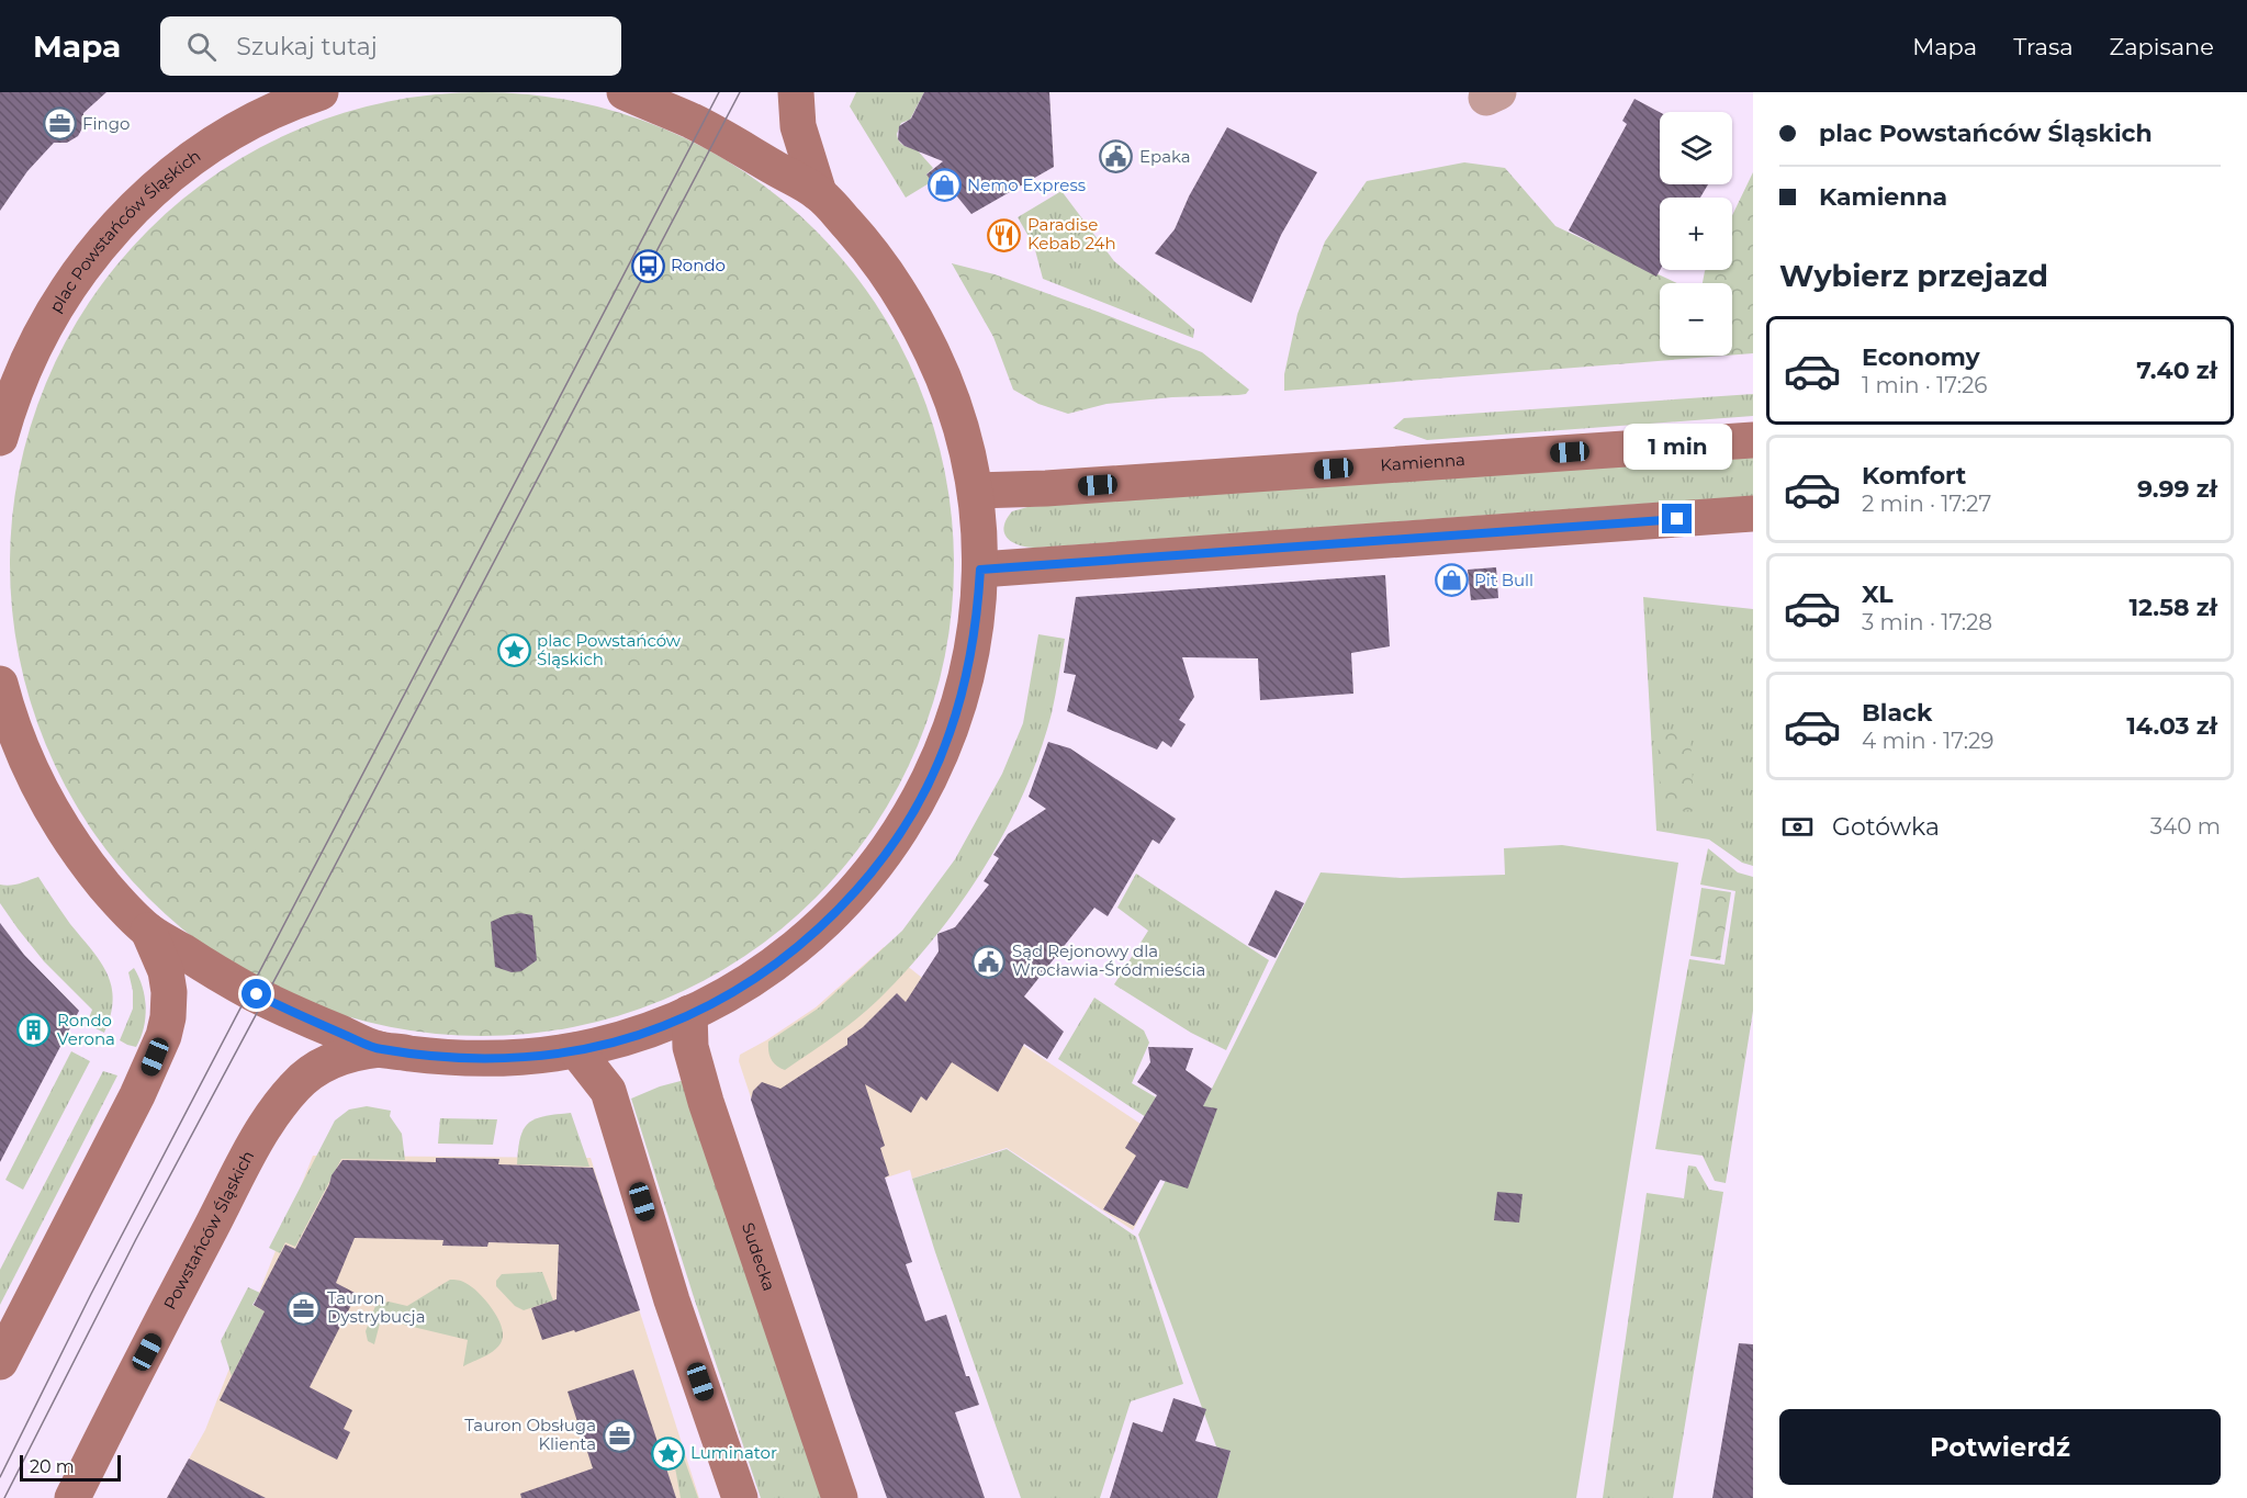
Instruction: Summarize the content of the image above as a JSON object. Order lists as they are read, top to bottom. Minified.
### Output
{"streets":{"main road":["plac Powstańców Śląskich","Kamienna","Powstańców Śląskich","Sudecka"]},"places":{"office":["Fingo","Tauron Dystrybucja","Tauron Obsługa Klienta"],"public building":["Epaka","Sąd Rejonowy dla Wrocławia-Śródmieścia"],"shop":["Nemo Express","Pit Bull"],"restaurant":["Paradise Kebab 24h"],"bus stop":["Rondo"],"place":["plac Powstańców Śląskich","Luminator"],"building":["Rondo Verona"]},"scale_bar":"20 m","page":{"header":"Mapa","search":"Szukaj tutaj","nav":["Mapa","Trasa","Zapisane"],"banner":["plac Powstańców Śląskich","Kamienna"],"map_buttons":["+","−"],"heading":"Wybierz przejazd","list":[{"name":"Economy","note":"1 min · 17:26","value":"7.40 zł"},{"name":"Komfort","note":"2 min · 17:27","value":"9.99 zł"},{"name":"XL","note":"3 min · 17:28","value":"12.58 zł"},{"name":"Black","note":"4 min · 17:29","value":"14.03 zł"}],"bubble":"1 min","pay":["Gotówka","340 m"],"buttons":"Potwierdź","scale":"20 m"}}
